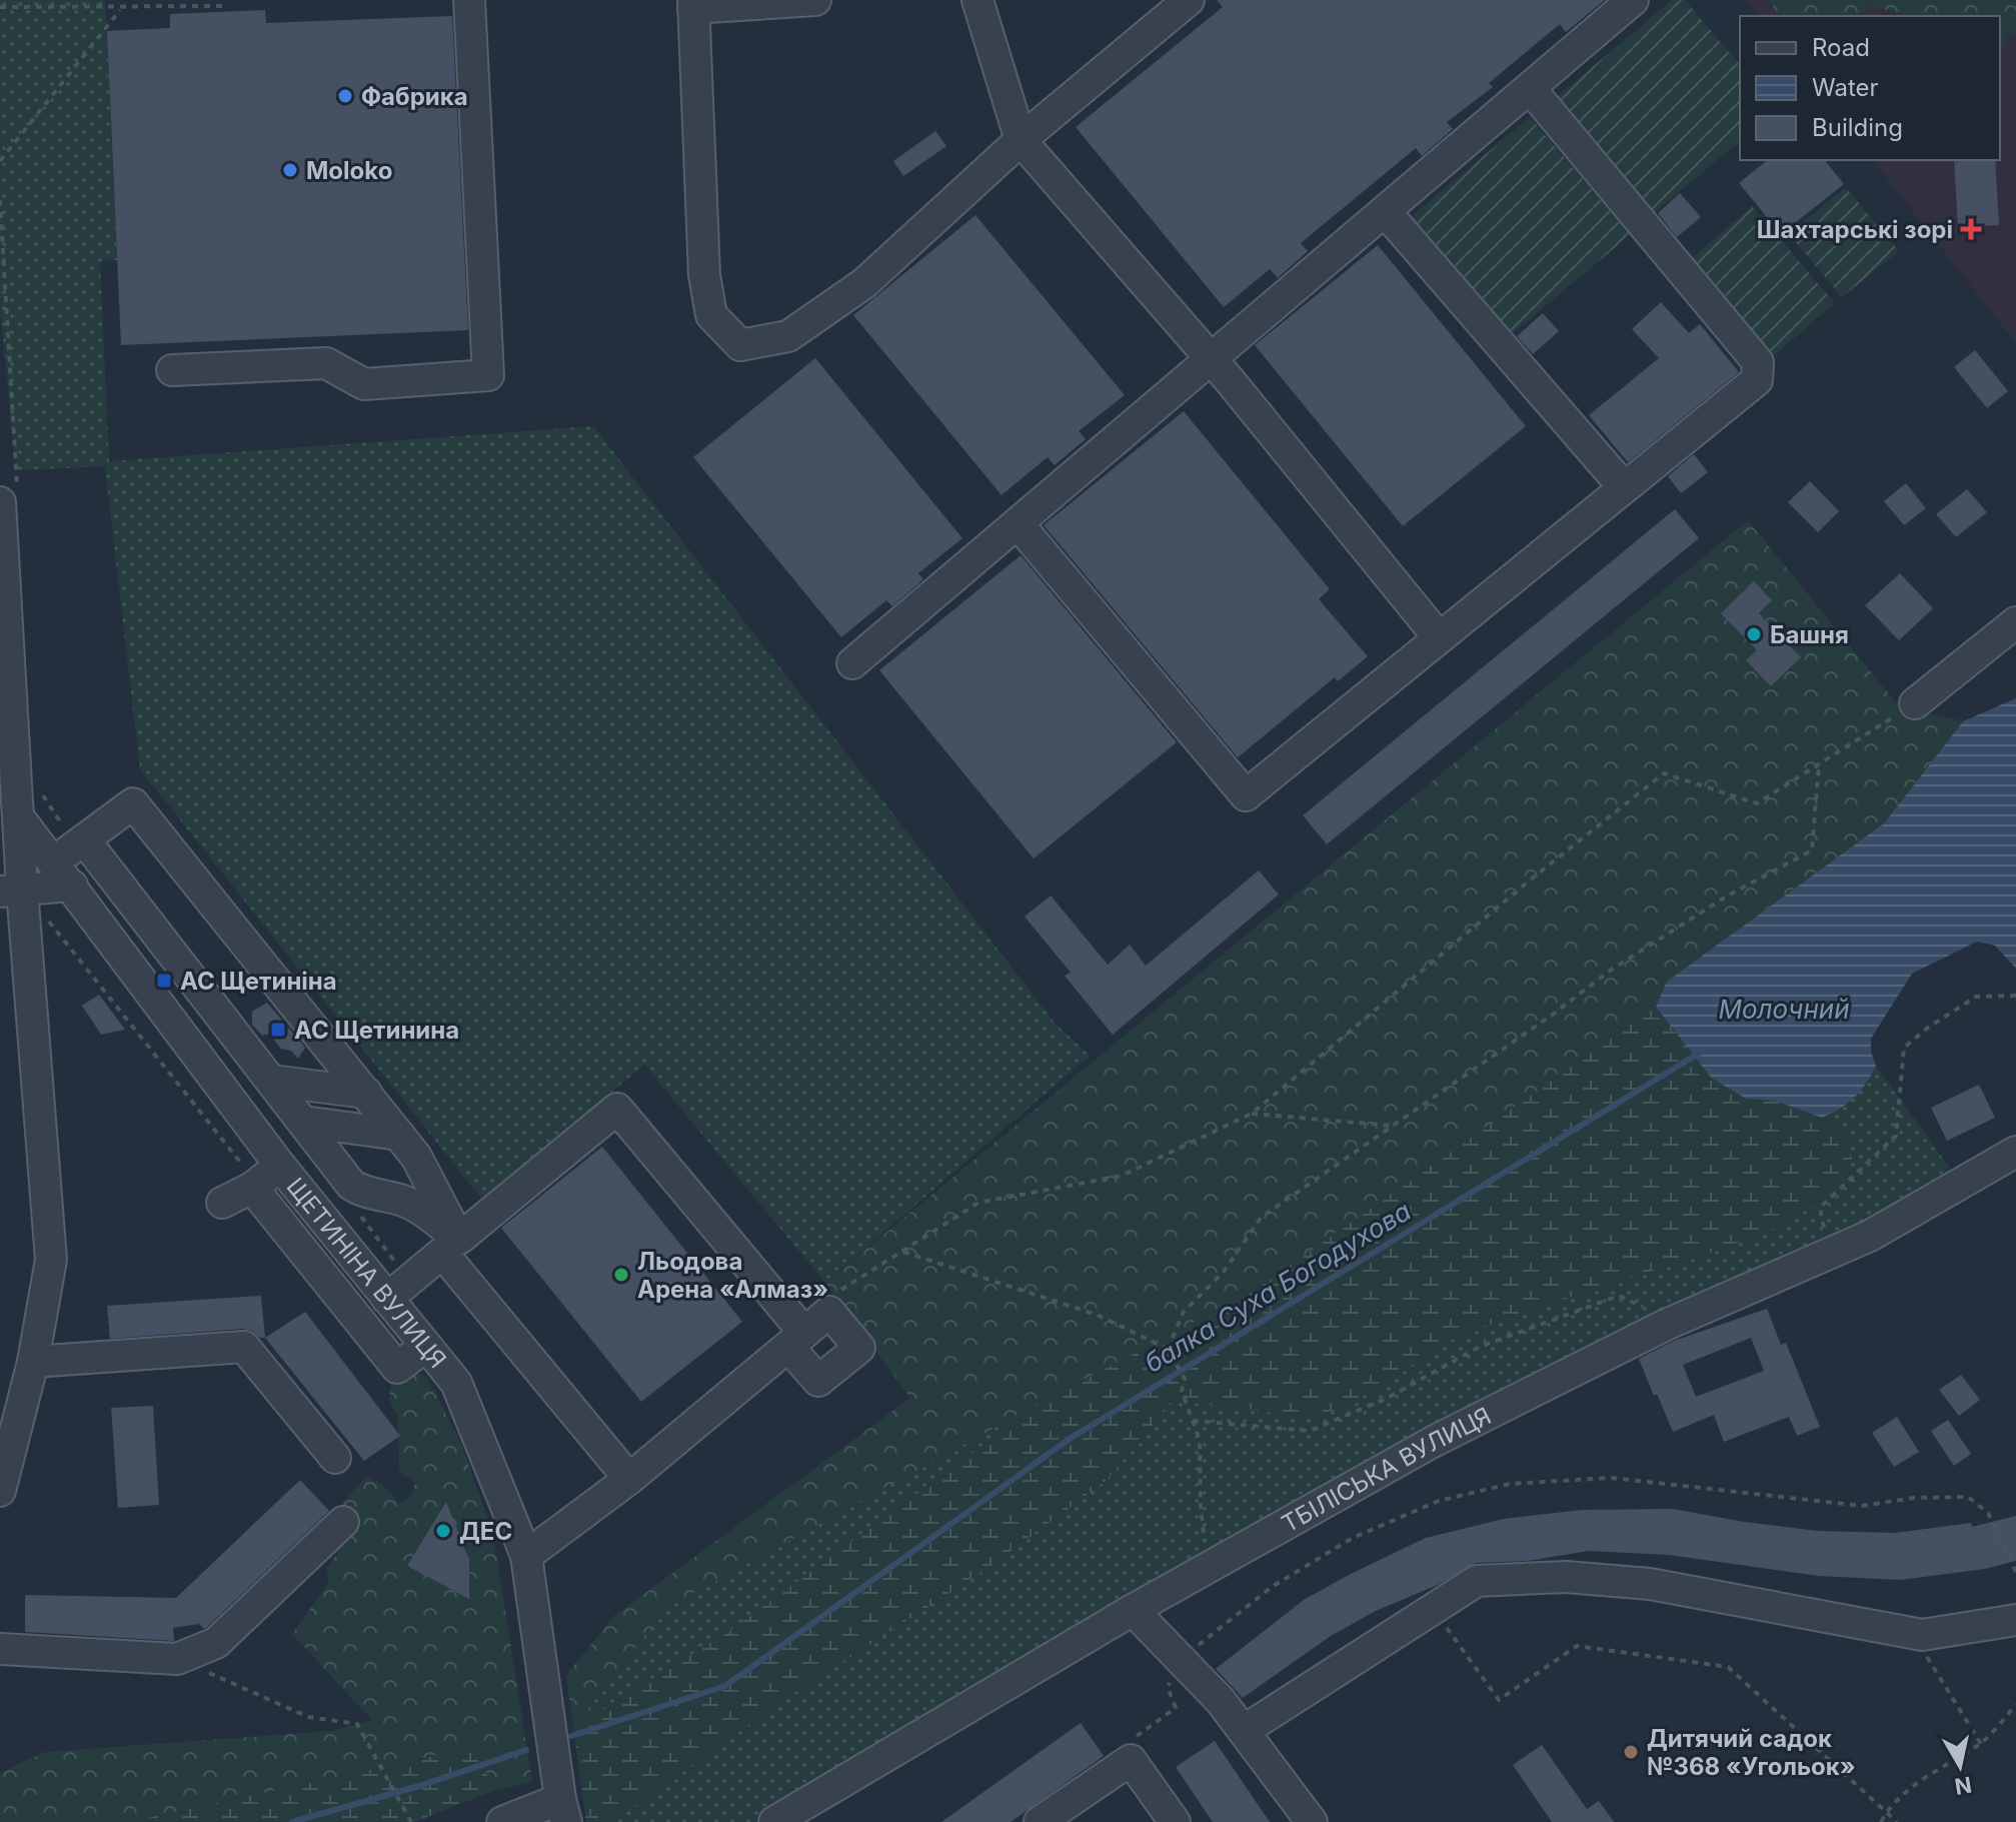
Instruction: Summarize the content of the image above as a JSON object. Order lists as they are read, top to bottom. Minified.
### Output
{"streets":{"street":["ЩЕТИНІНА ВУЛИЦЯ","ТБІЛІСЬКА ВУЛИЦЯ"]},"water":["Молочний","балка Суха Богодухова"],"places":{"other":["Фабрика","Moloko","Башня","Льодова Арена «Алмаз»","ДЕС","Дитячий садок №368 «Угольок»"],"health":["Шахтарські зорі"],"transit":["АС Щетиніна","АС Щетинина"]},"legend":["Road","Water","Building"],"north":"bottom"}
